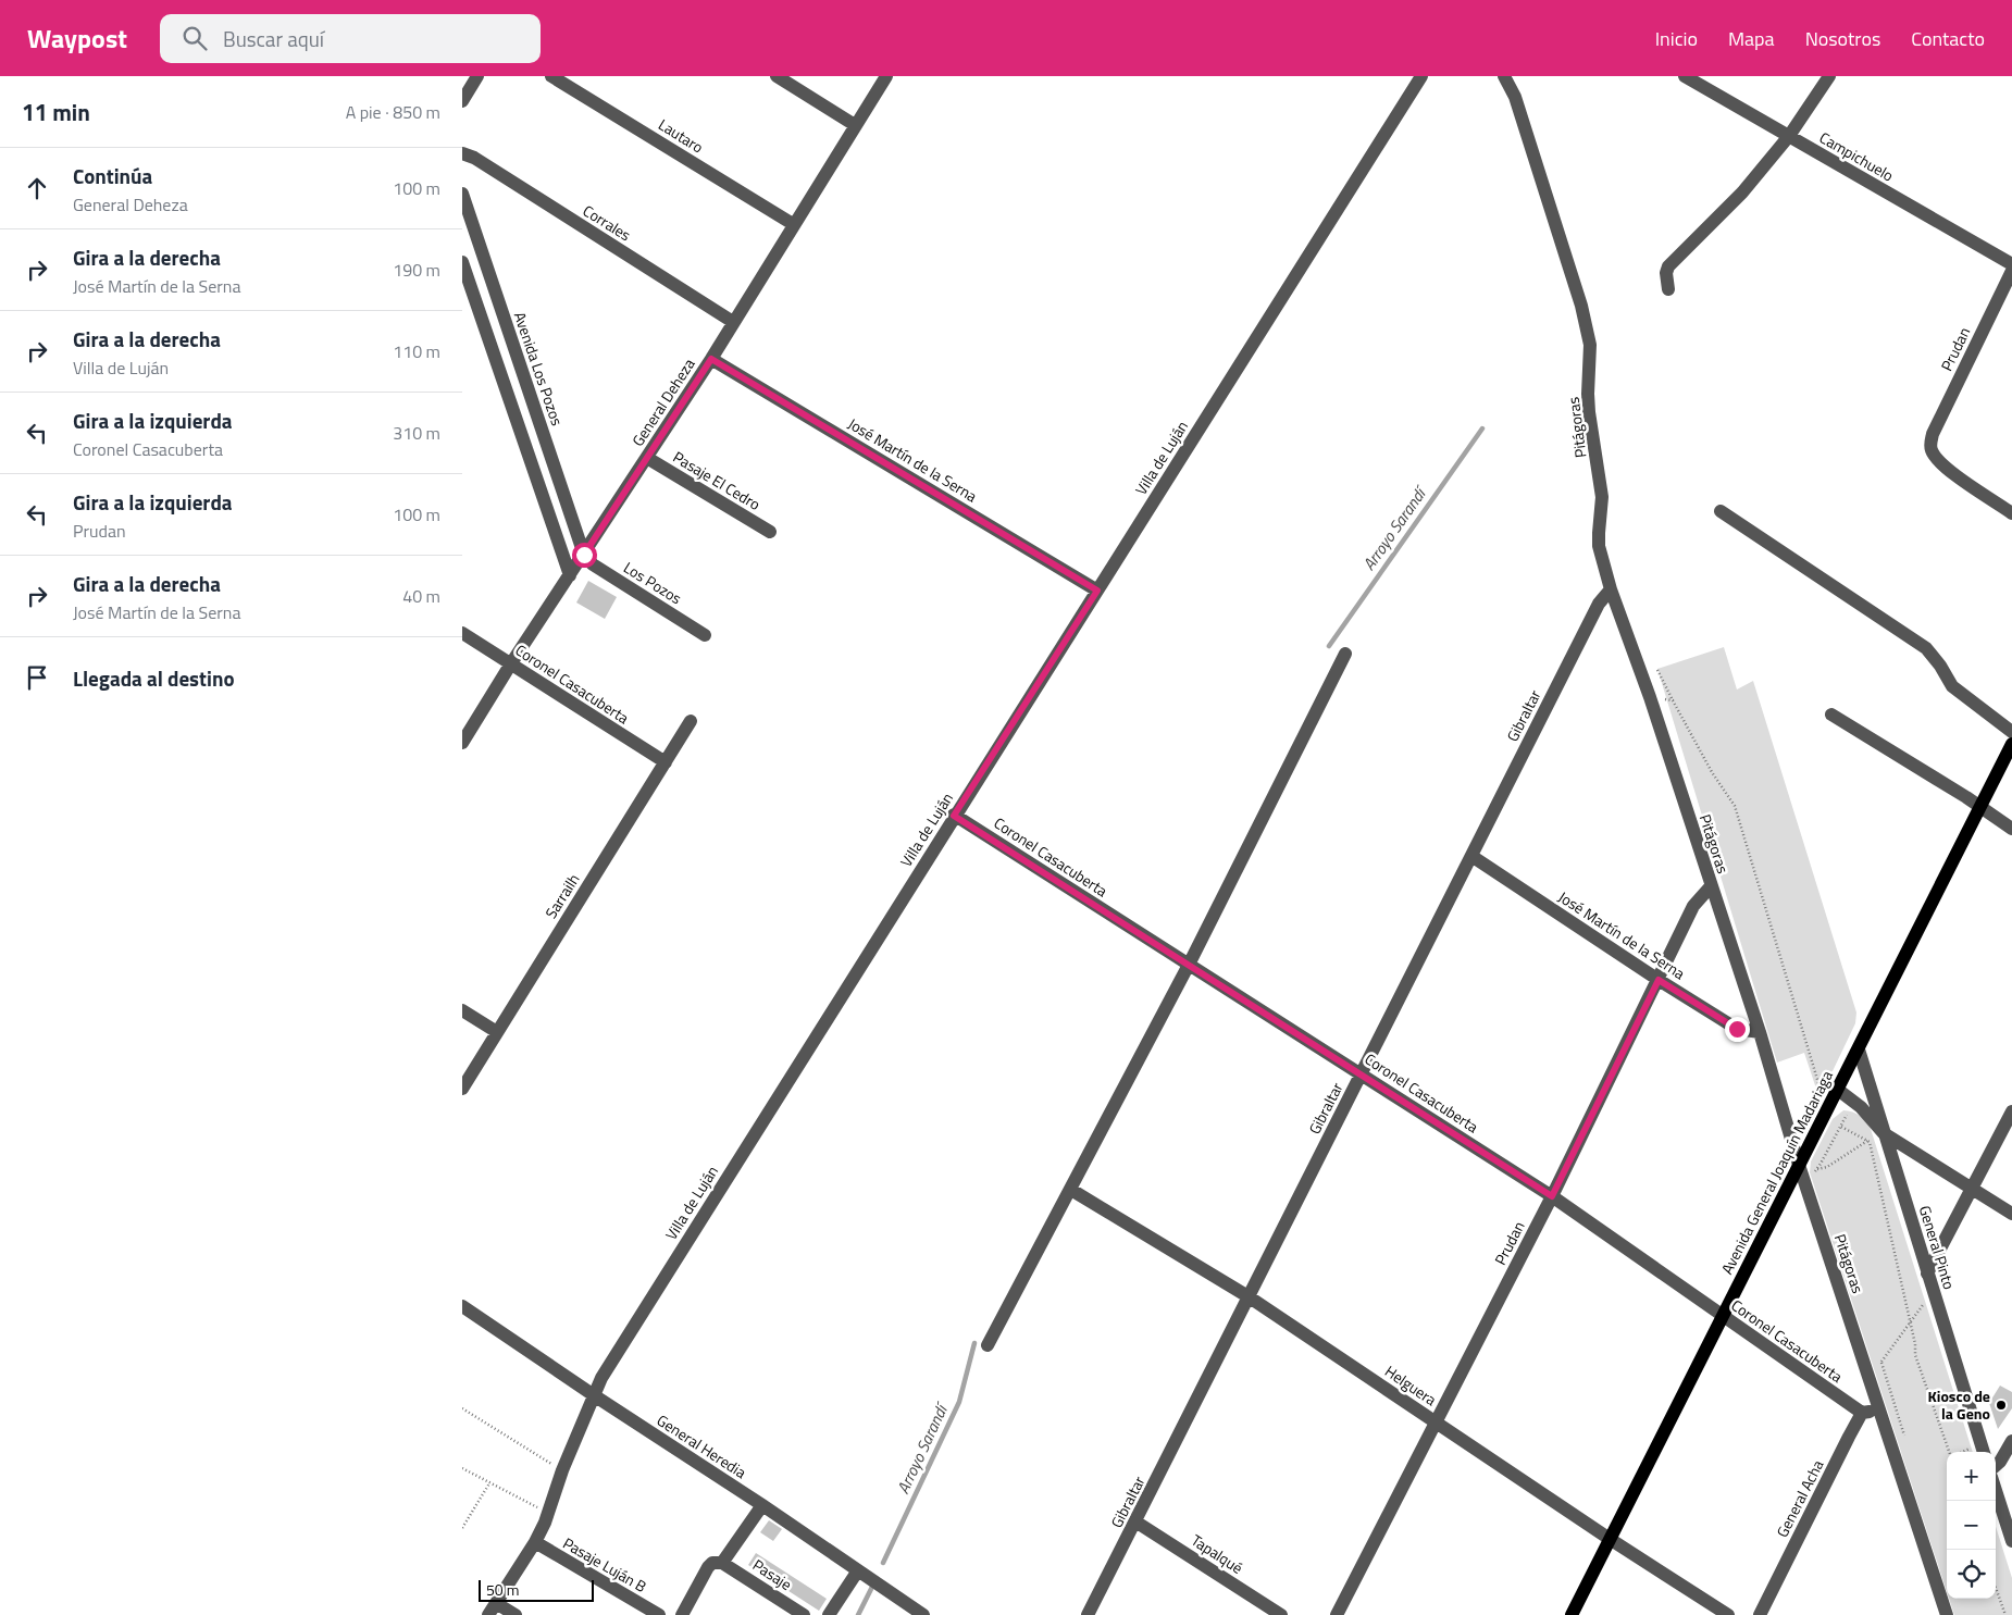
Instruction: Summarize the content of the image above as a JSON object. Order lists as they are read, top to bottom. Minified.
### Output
{"streets":{"main road":["Avenida General Joaquín Madariaga"],"street":["Lautaro","Campichuelo","Corrales","Prudan","Avenida Los Pozos","General Deheza","Pitágoras","Villa de Luján","José Martín de la Serna","Pasaje El Cedro","Los Pozos","Coronel Casacuberta","Gibraltar","Sarrailh","General Pinto","Helguera","General Heredia","General Acha","Tapalqué","Pasaje Luján B","Pasaje"]},"crossings":[["Lautaro","General Deheza"],["Corrales","General Deheza"],["Prudan","Pitágoras"],["Prudan","José Martín de la Serna"],["Prudan","Coronel Casacuberta"],["Prudan","Helguera"],["Avenida Los Pozos","General Deheza"],["Avenida Los Pozos","Los Pozos"],["General Deheza","José Martín de la Serna"],["General Deheza","Pasaje El Cedro"],["General Deheza","Los Pozos"],["General Deheza","Coronel Casacuberta"],["Pitágoras","José Martín de la Serna"],["Pitágoras","Gibraltar"],["Pitágoras","Avenida General Joaquín Madariaga"],["Villa de Luján","José Martín de la Serna"],["Villa de Luján","Coronel Casacuberta"],["Villa de Luján","General Heredia"],["Villa de Luján","Pasaje Luján B"],["José Martín de la Serna","Gibraltar"],["Coronel Casacuberta","Gibraltar"],["Coronel Casacuberta","Sarrailh"],["Coronel Casacuberta","Avenida General Joaquín Madariaga"],["Coronel Casacuberta","General Acha"],["Gibraltar","Helguera"],["Gibraltar","Tapalqué"],["Avenida General Joaquín Madariaga","General Pinto"],["Avenida General Joaquín Madariaga","Helguera"]],"water":["Arroyo Sarandí"],"places":["Kiosco de la Geno"],"scale_bar":"50 m","page":{"header":"Waypost","search":"Buscar aquí","nav":["Inicio","Mapa","Nosotros","Contacto"],"heading":["11 min","A pie · 850 m"],"list":[["Continúa","General Deheza","100 m"],["Gira a la derecha","José Martín de la Serna","190 m"],["Gira a la derecha","Villa de Luján","110 m"],["Gira a la izquierda","Coronel Casacuberta","310 m"],["Gira a la izquierda","Prudan","100 m"],["Gira a la derecha","José Martín de la Serna","40 m"],"Llegada al destino"],"map_buttons":["+","−"],"scale":"50 m"}}
